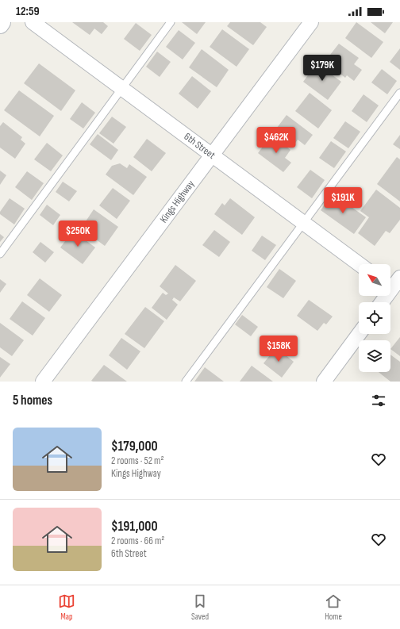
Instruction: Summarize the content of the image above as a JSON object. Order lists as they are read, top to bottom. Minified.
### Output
{"streets":{"street":["6th Street","Kings Highway"]},"crossings":[["6th Street","Kings Highway"]],"north":"top left","page":{"status":"12:59","price":["$179K","$462K","$191K","$250K","$158K"],"heading":"5 homes","list":[{"name":"$179,000","note":"2 rooms · 52 m² · Kings Highway"},{"name":"$191,000","note":"2 rooms · 66 m² · 6th Street"}],"tabs":["Map","Saved","Home"]}}
